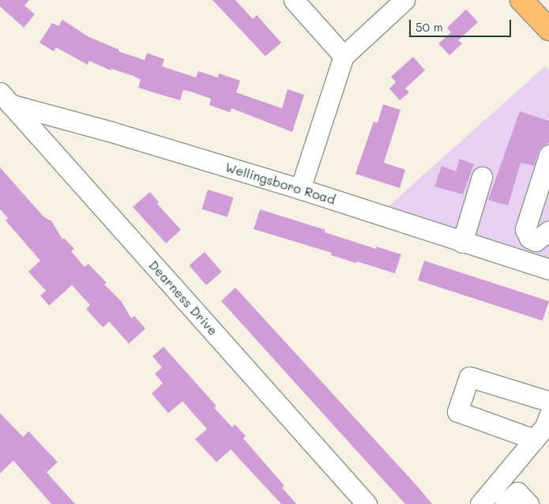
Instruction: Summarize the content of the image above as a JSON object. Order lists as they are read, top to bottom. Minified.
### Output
{"streets":{"street":["Wellingsboro Road","Dearness Drive"]},"crossings":[["Wellingsboro Road","Dearness Drive"]],"scale_bar":"50 m"}
